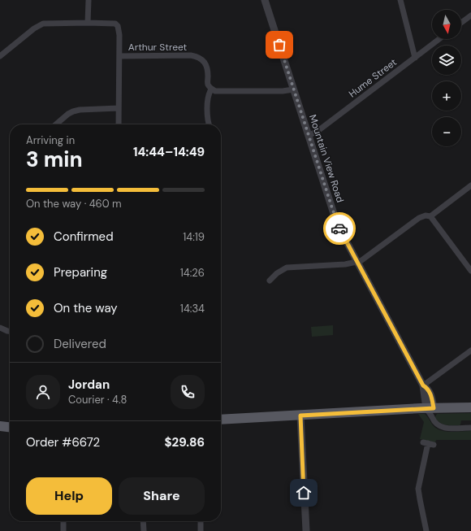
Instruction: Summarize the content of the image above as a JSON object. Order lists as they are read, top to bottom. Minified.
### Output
{"streets":{"street":["Arthur Street","Hume Street","Mountain View Road"]},"crossings":[["Hume Street","Mountain View Road"]],"north":"bottom","page":{"map_buttons":["+","−"],"heading":["3 min","Arriving in","14:44–14:49"],"panel":["Jordan","Courier · 4.8","Order #6672","$29.86"],"bar":"On the way · 460 m","list":[["Confirmed","14:19"],["Preparing","14:26"],["On the way","14:34"],"Delivered"],"buttons":["Help","Share"]}}
